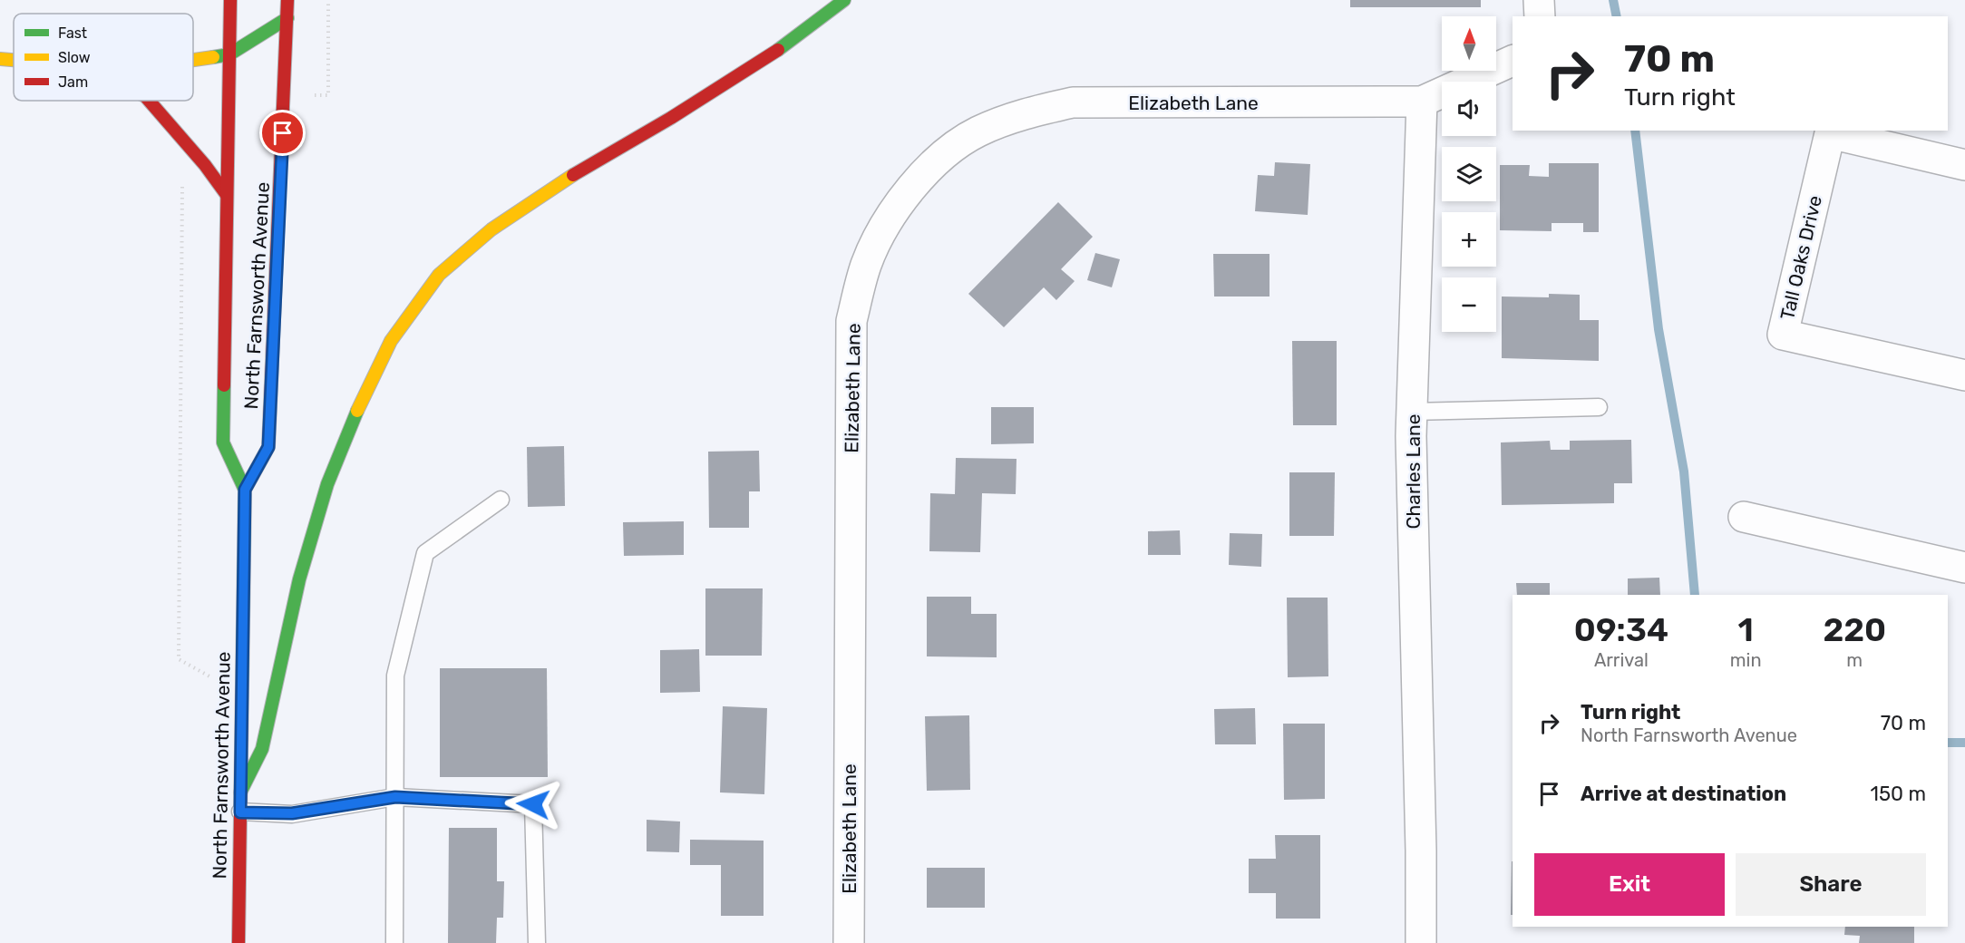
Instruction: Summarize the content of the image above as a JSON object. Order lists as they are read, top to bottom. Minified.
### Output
{"streets":{"main road":["North Farnsworth Avenue"],"street":["Elizabeth Lane","Tall Oaks Drive","Charles Lane"]},"crossings":[["Elizabeth Lane","Charles Lane"]],"legend":["Fast","Slow","Jam"],"north":"top","page":{"map_buttons":["+","−"],"turn":["70 m","Turn right"],"eta":["09:34","Arrival","1","min","220","m"],"list":[{"name":"Turn right","note":"North Farnsworth Avenue","value":"70 m"},{"name":"Arrive at destination","value":"150 m"}],"buttons":["Exit","Share"]}}
